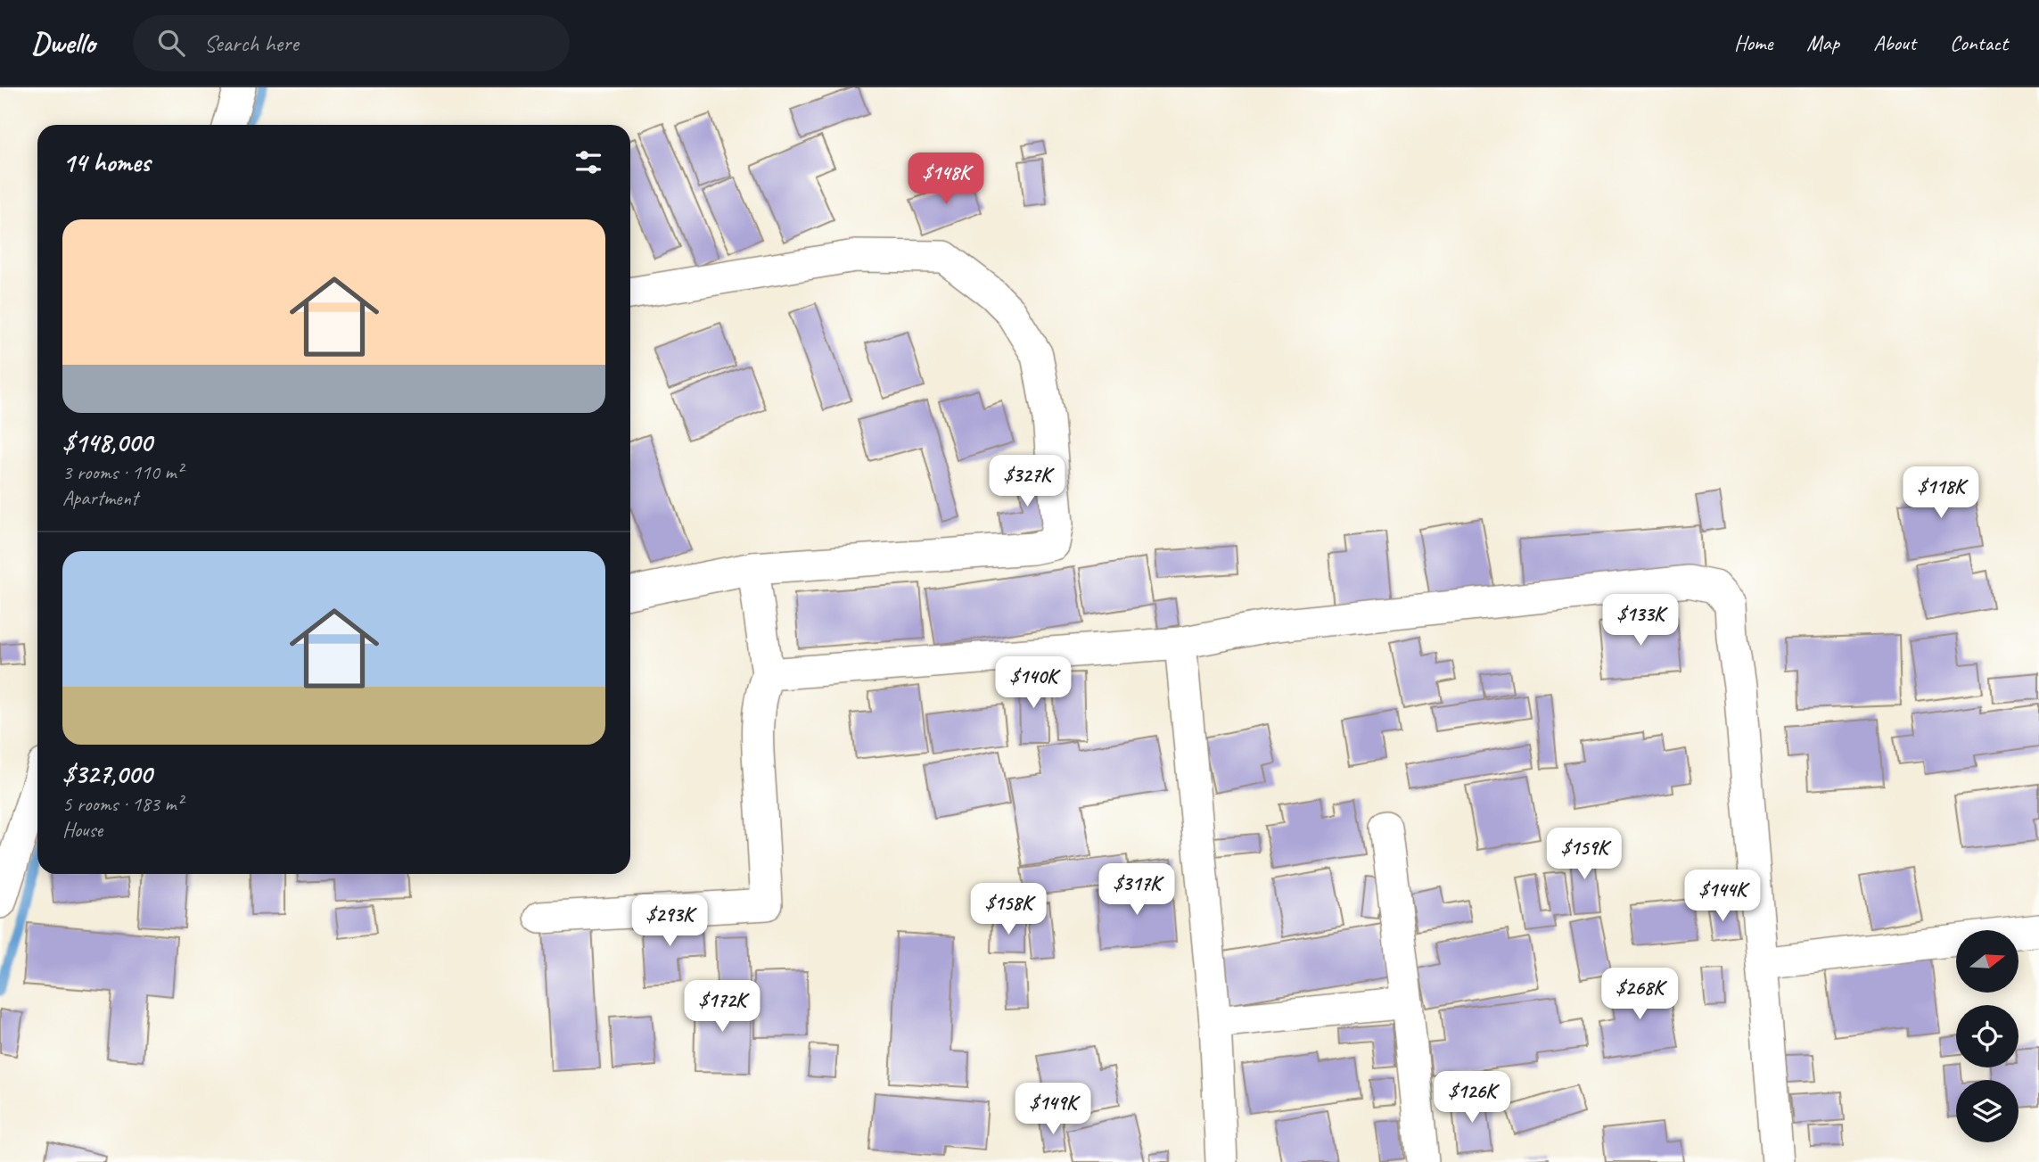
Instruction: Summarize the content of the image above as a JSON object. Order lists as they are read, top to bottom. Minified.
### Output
{"north":"right","page":{"header":"Dwello","search":"Search here","nav":["Home","Map","About","Contact"],"heading":"14 homes","price":["$148K","$327K","$118K","$133K","$140K","$159K","$317K","$144K","$158K","$293K","$268K","$172K","$126K","$149K"],"list":[{"name":"$148,000","note":"3 rooms · 110 m² · Apartment"},{"name":"$327,000","note":"5 rooms · 183 m² · House"}]}}
